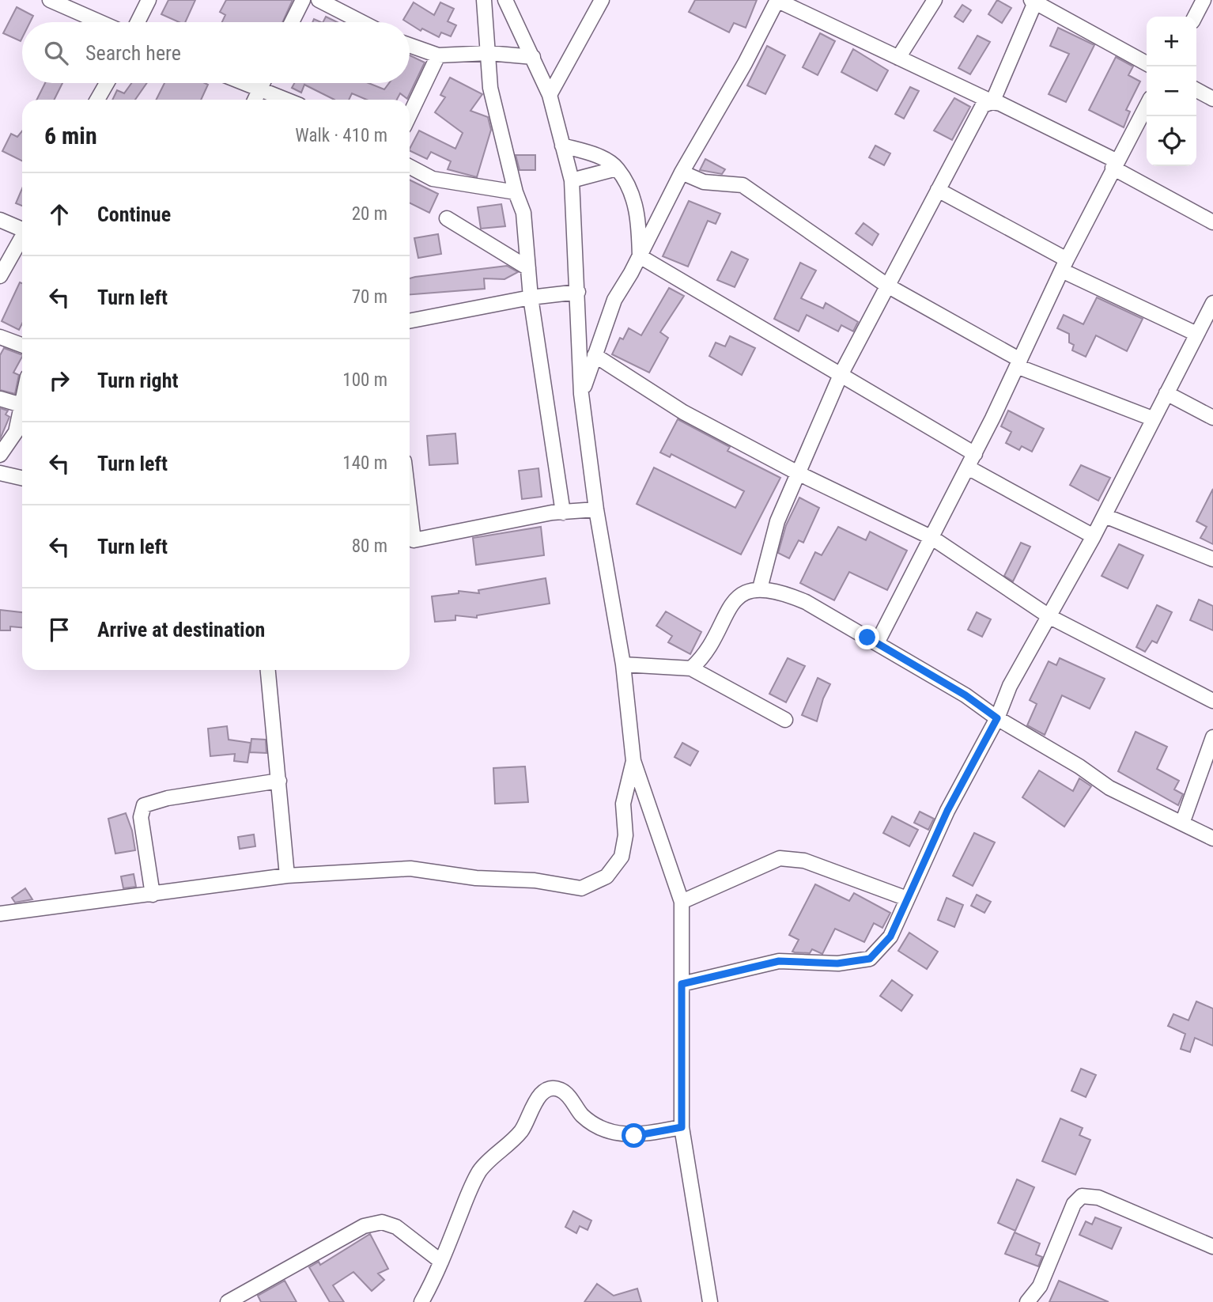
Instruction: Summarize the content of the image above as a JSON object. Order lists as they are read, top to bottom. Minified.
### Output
{"page":{"map_buttons":["+","−"],"search":"Search here","heading":["6 min","Walk · 410 m"],"list":[["Continue","20 m"],["Turn left","70 m"],["Turn right","100 m"],["Turn left","140 m"],["Turn left","80 m"],"Arrive at destination"]}}
